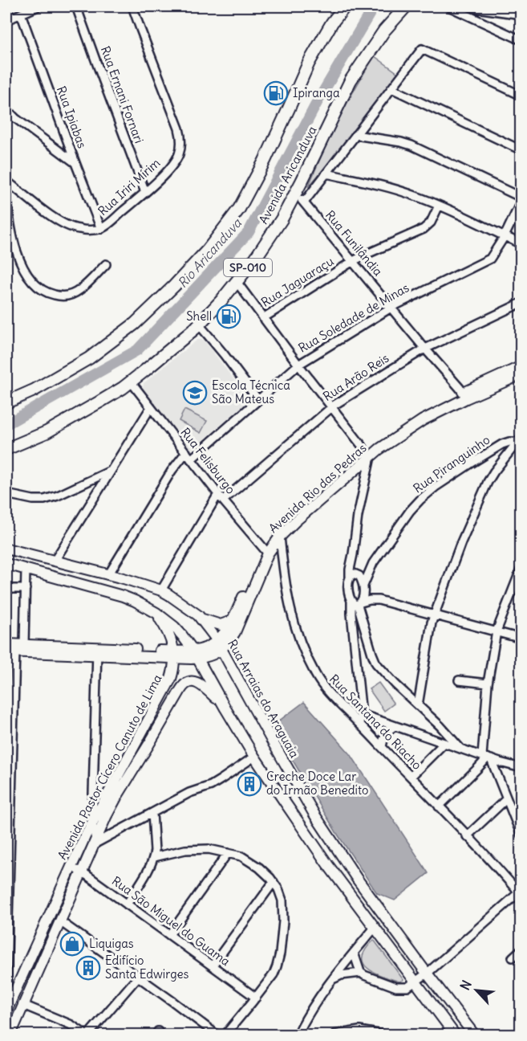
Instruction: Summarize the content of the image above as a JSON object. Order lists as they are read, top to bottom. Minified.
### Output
{"streets":{"highway":["Avenida Aricanduva","SP-010"],"main road":["Avenida Rio das Pedras","Rua Arraias do Araguaia","Avenida Pastor Cícero Canuto de Lima"],"street":["Rua Ernani Fornari","Rua Ipiabas","Rua Iriri Mirim","Rua Funilândia","Rua Jaguaraçu","Rua Soledade de Minas","Rua Arão Reis","Rua Felisburgo","Rua Piranguinho","Rua Santana do Riacho","Rua São Miguel do Guama"]},"crossings":[["Rua Ernani Fornari","Rua Iriri Mirim"],["Rua Ipiabas","Rua Iriri Mirim"],["Avenida Aricanduva","Rua Funilândia"],["Avenida Aricanduva","Rua Felisburgo"],["Rua Funilândia","Rua Jaguaraçu"],["Rua Funilândia","Rua Soledade de Minas"],["Rua Funilândia","Rua Arão Reis"],["Rua Funilândia","Avenida Rio das Pedras"],["Rua Soledade de Minas","Rua Felisburgo"],["Rua Arão Reis","Rua Felisburgo"],["Rua Arão Reis","Rua Arraias do Araguaia"],["Rua Felisburgo","Avenida Rio das Pedras"],["Avenida Rio das Pedras","Rua Arraias do Araguaia"],["Avenida Rio das Pedras","Rua Santana do Riacho"],["Avenida Pastor Cícero Canuto de Lima","Rua São Miguel do Guama"]],"water":["Rio Aricanduva"],"places":{"fuel station":["Ipiranga","Shell"],"school or university":["Escola Técnica São Mateus"],"building":["Creche Doce Lar do Irmão Benedito","Edifício Santa Edwirges"],"shop":["Liquigas"]},"north":"top left"}
